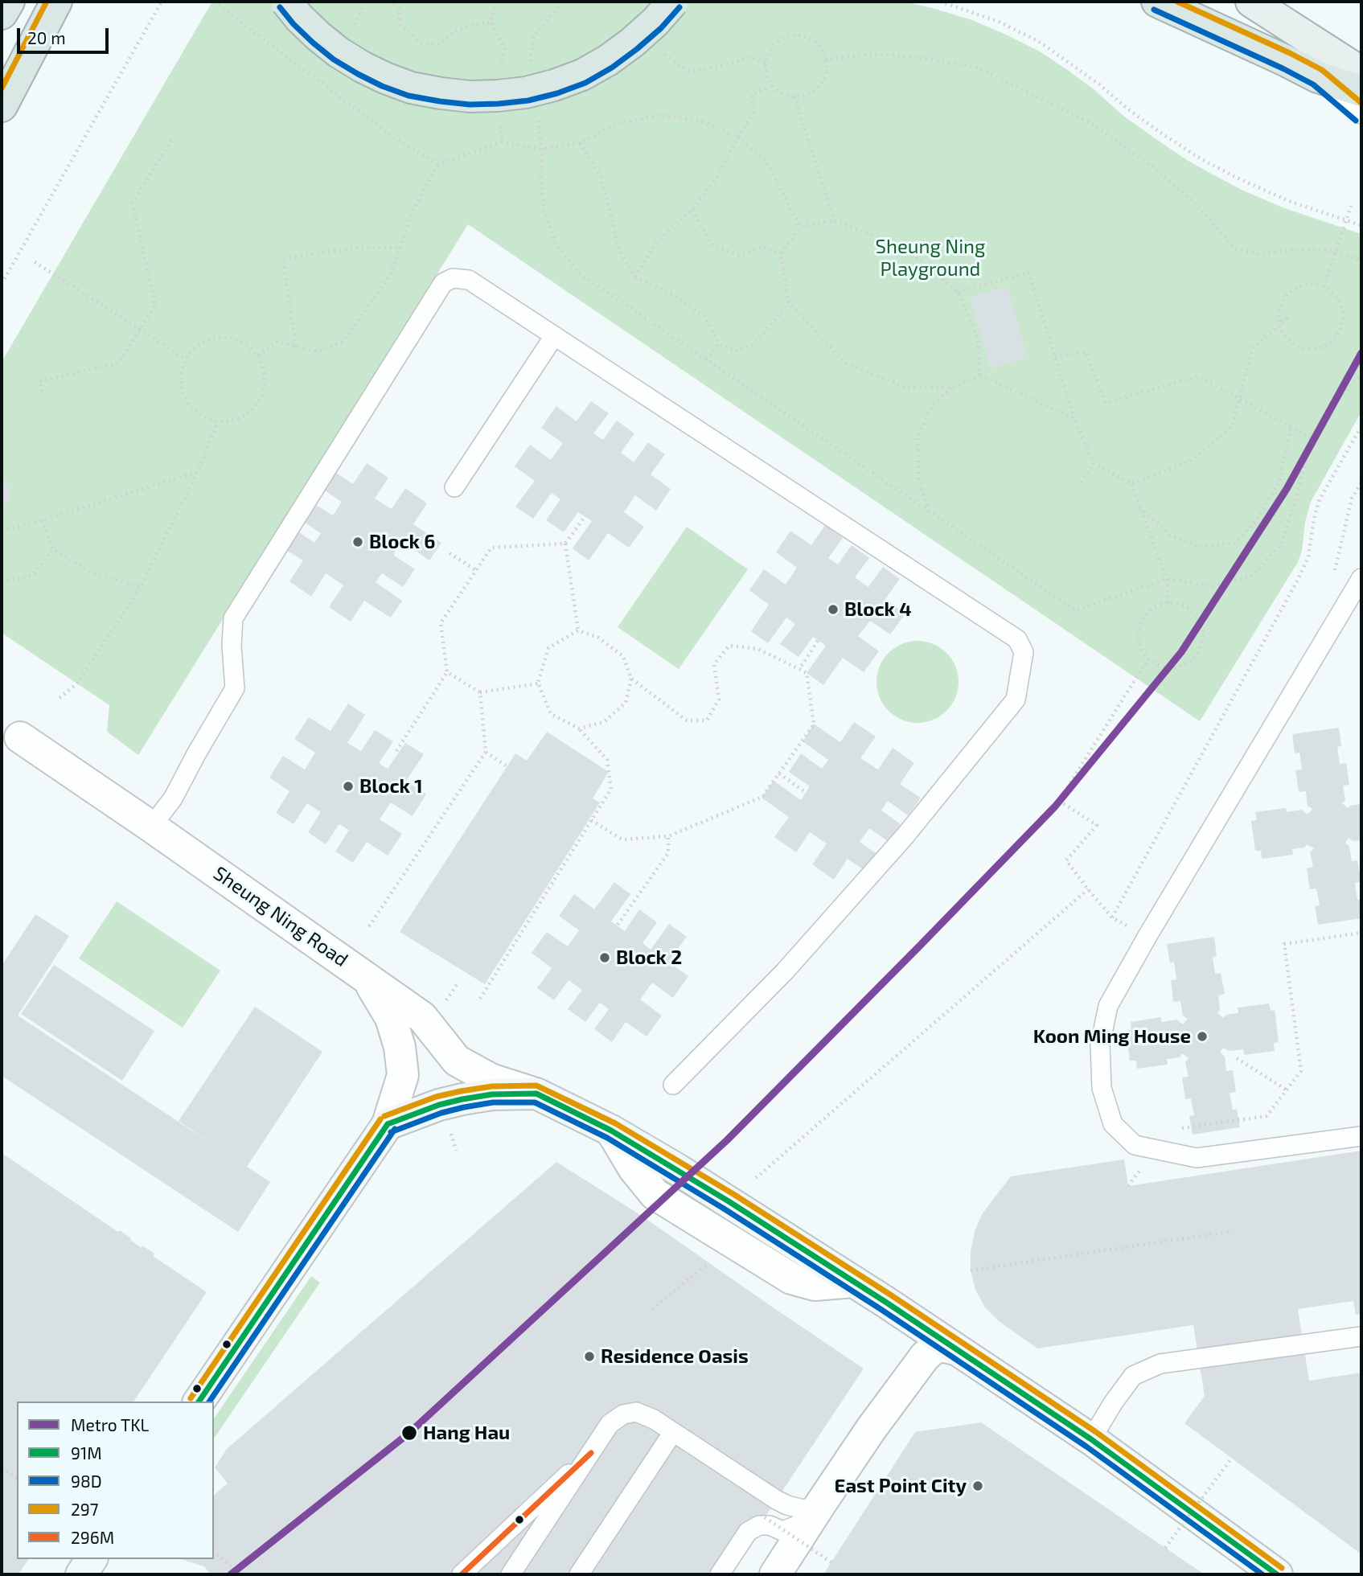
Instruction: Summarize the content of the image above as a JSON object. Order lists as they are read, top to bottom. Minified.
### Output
{"streets":{"street":["Sheung Ning Road"]},"parks":["Sheung Ning Playground"],"places":["Block 6","Block 4","Block 1","Block 2","Koon Ming House","Residence Oasis","Hang Hau","East Point City"],"lines":["transit line 297","transit line 98D","metro line TKL","transit line 91M","transit line 296M"],"legend":["Metro TKL","91M","98D","297","296M"],"scale_bar":"20 m"}
